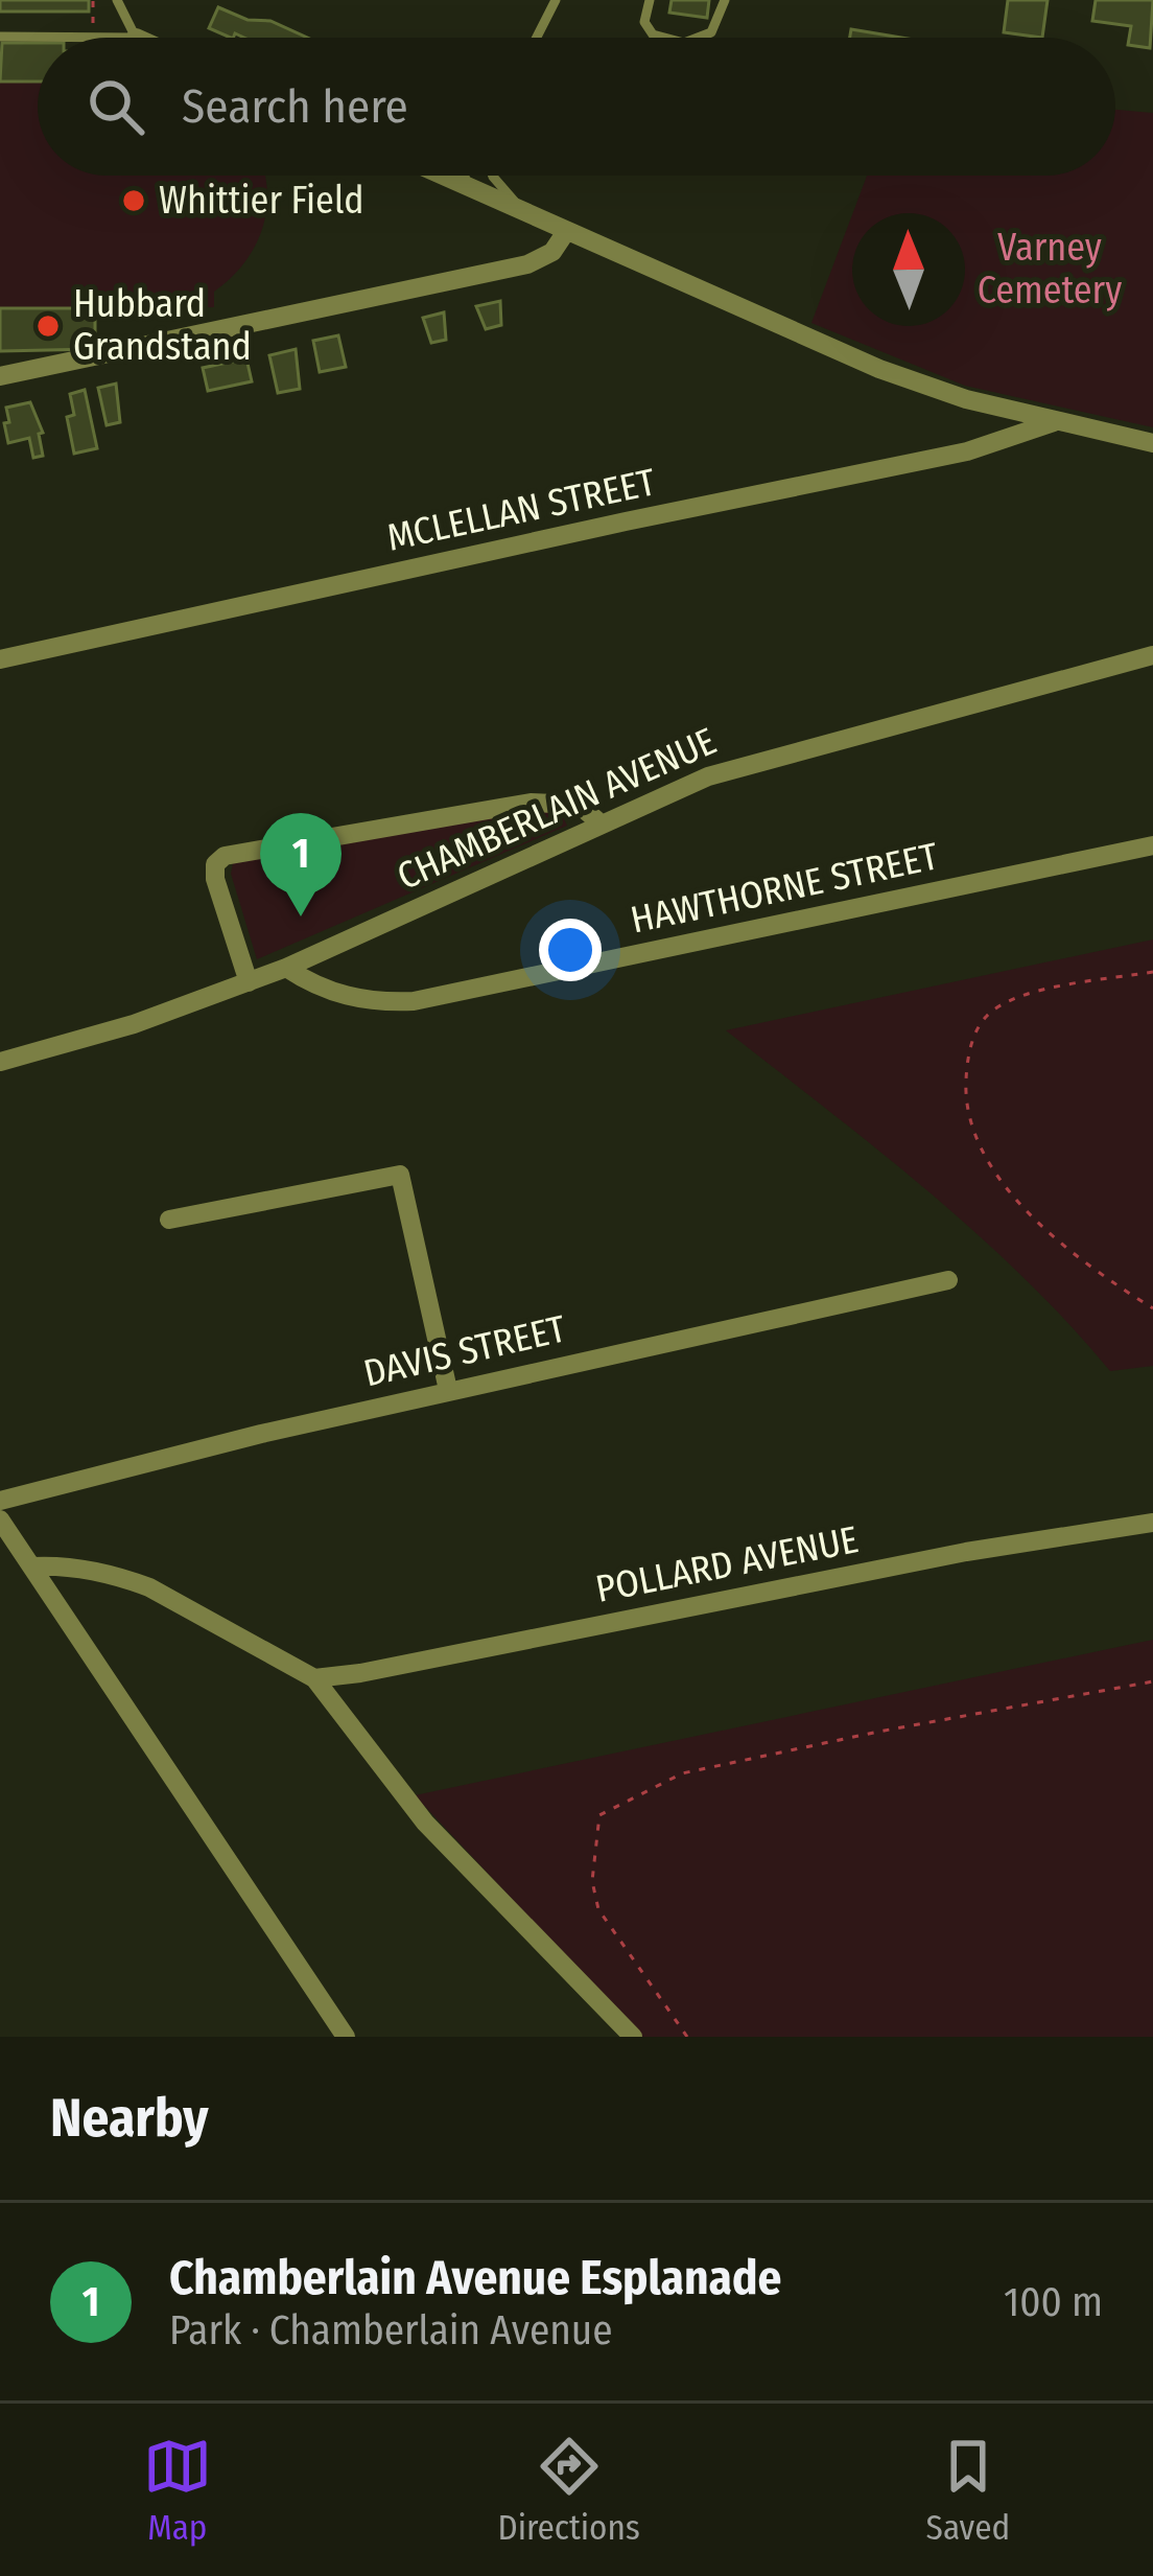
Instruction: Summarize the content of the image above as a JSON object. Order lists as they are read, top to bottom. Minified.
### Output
{"streets":{"street":["MCLELLAN STREET","CHAMBERLAIN AVENUE","HAWTHORNE STREET","DAVIS STREET","POLLARD AVENUE"]},"crossings":[["CHAMBERLAIN AVENUE","HAWTHORNE STREET"]],"parks":["Varney Cemetery"],"places":["Whittier Field","Hubbard Grandstand"],"north":"top","page":{"search":"Search here","pins":"1","heading":"Nearby","list":[{"mark":"1","name":"Chamberlain Avenue Esplanade","note":"Park · Chamberlain Avenue","value":"100 m"}],"nav":["Map","Directions","Saved"]}}
